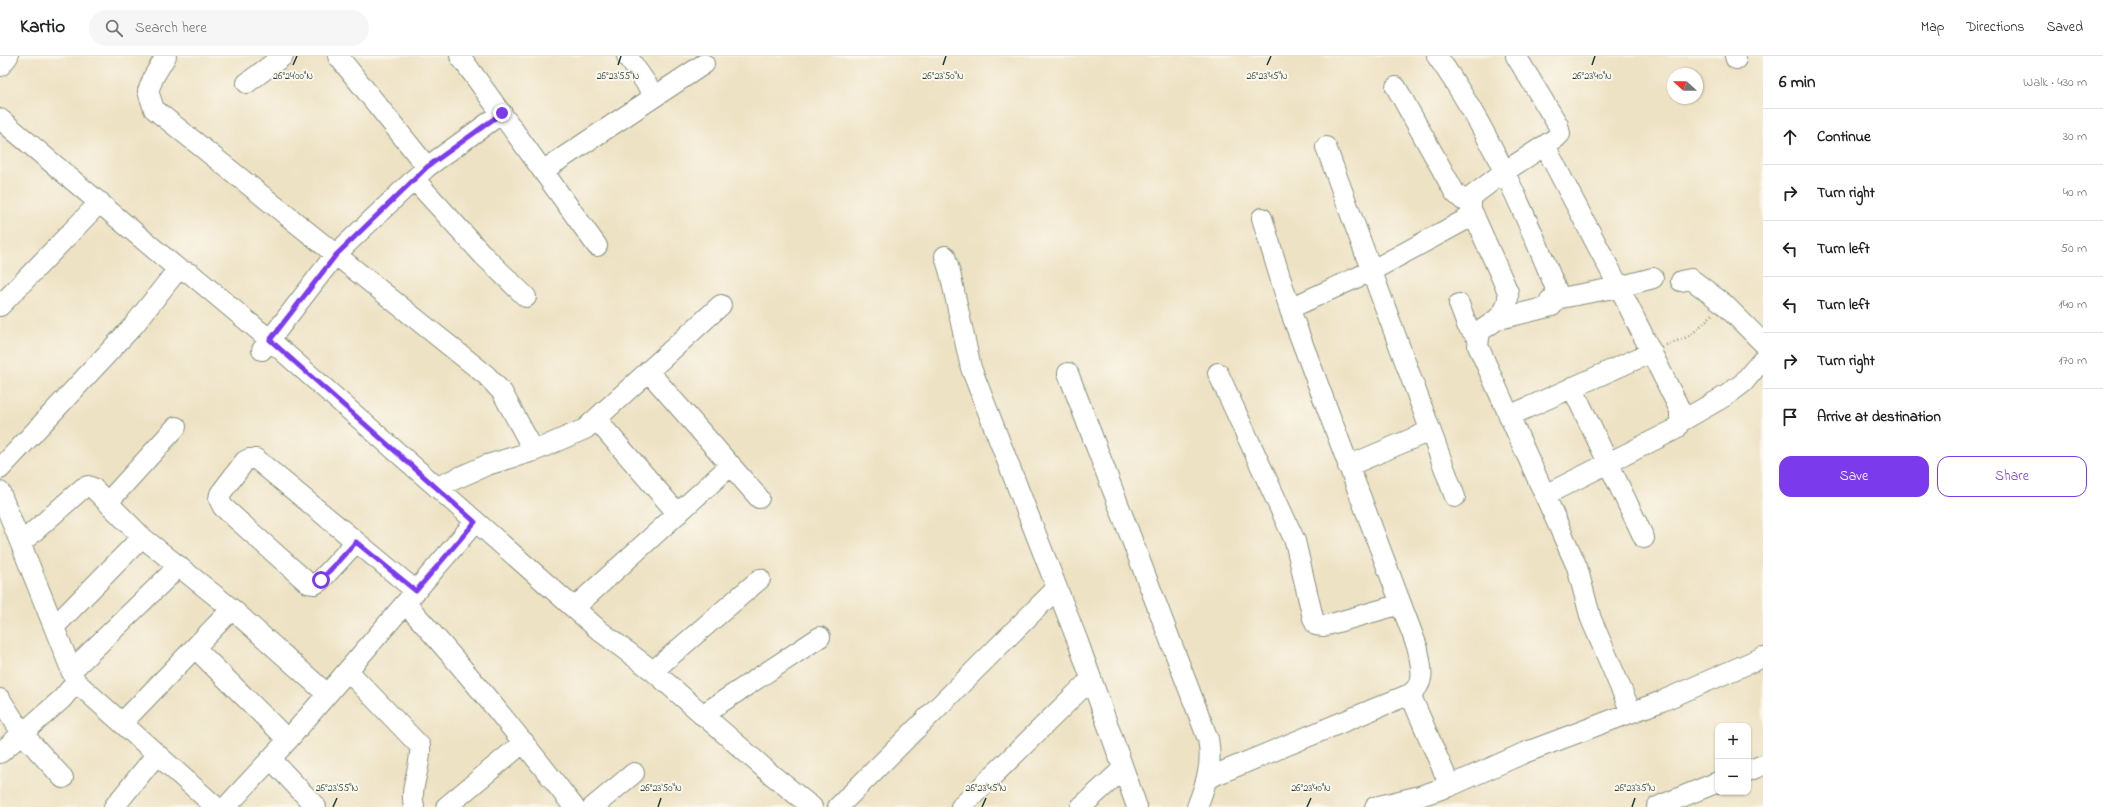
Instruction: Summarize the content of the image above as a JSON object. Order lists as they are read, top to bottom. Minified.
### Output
{"north":"left","page":{"header":"Kartio","search":"Search here","nav":["Map","Directions","Saved"],"heading":["6 min","Walk · 430 m"],"list":[["Continue","30 m"],["Turn right","40 m"],["Turn left","50 m"],["Turn left","140 m"],["Turn right","170 m"],"Arrive at destination"],"buttons":["Save","Share"],"map_buttons":["+","−"]},"coordinates":["26°24'00\"N","26°23'55\"N","26°23'50\"N","26°23'45\"N","26°23'40\"N","26°23'35\"N"]}
